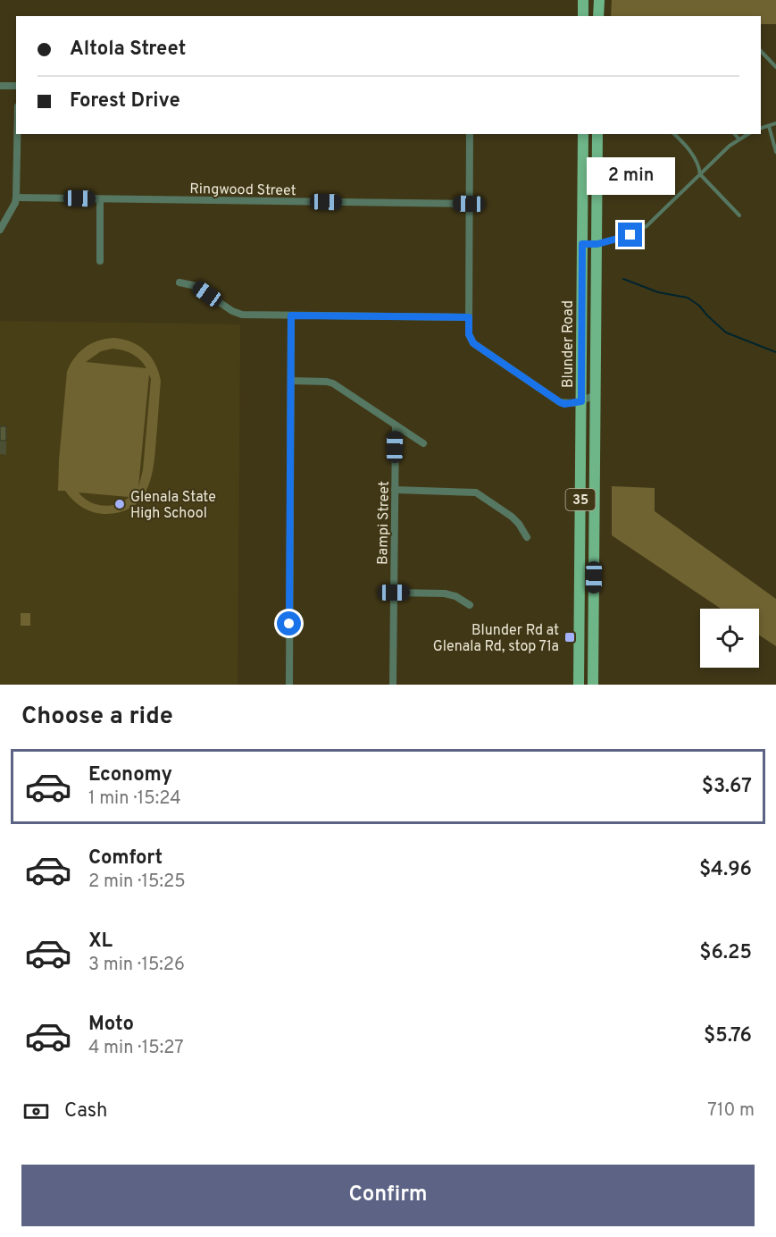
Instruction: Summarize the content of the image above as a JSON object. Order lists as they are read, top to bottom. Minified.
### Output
{"streets":{"main road":["Blunder Road","35"],"street":["Ringwood Street","Bampi Street"]},"places":{"other":["Glenala State High School"],"transit":["Blunder Rd at Glenala Rd, stop 71a"]},"page":{"banner":["Altola Street","Forest Drive"],"bubble":"2 min","heading":"Choose a ride","list":[{"name":"Economy","note":"1 min · 15:24","value":"$3.67"},{"name":"Comfort","note":"2 min · 15:25","value":"$4.96"},{"name":"XL","note":"3 min · 15:26","value":"$6.25"},{"name":"Moto","note":"4 min · 15:27","value":"$5.76"}],"pay":["Cash","710 m"],"buttons":"Confirm"}}
